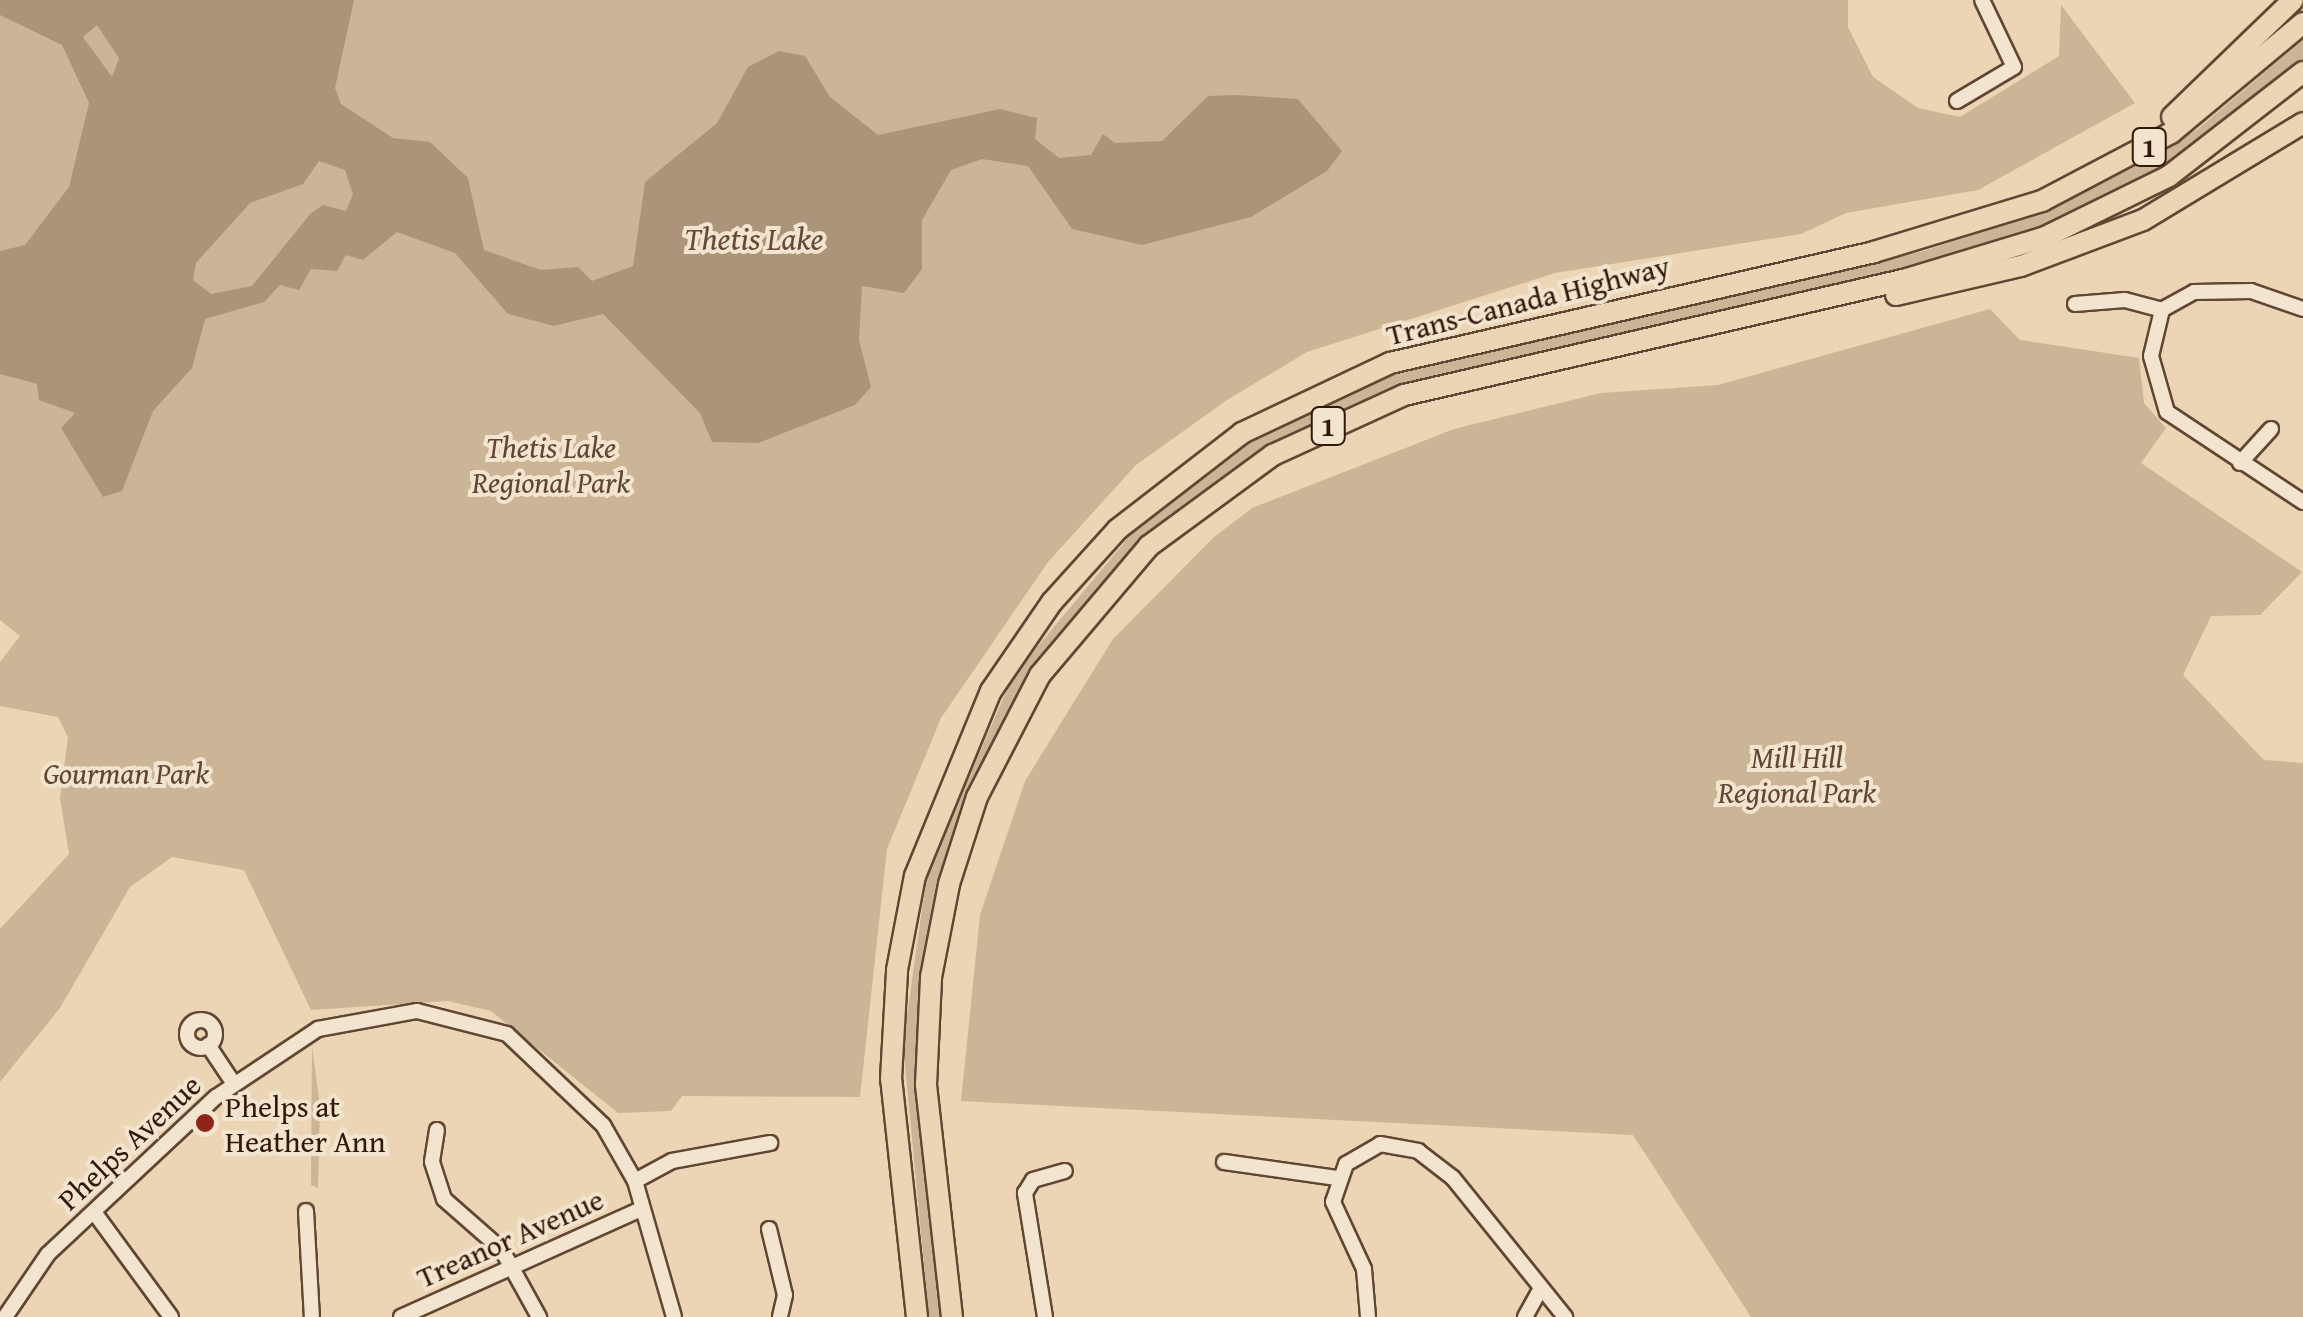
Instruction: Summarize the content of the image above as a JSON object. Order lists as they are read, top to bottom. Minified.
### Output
{"streets":{"highway":["1","Trans-Canada Highway"],"street":["Phelps Avenue","Treanor Avenue"]},"crossings":[["Phelps Avenue","Treanor Avenue"]],"water":["Thetis Lake"],"parks":["Thetis Lake Regional Park","Mill Hill Regional Park","Gourman Park"],"places":["Phelps at Heather Ann"]}
